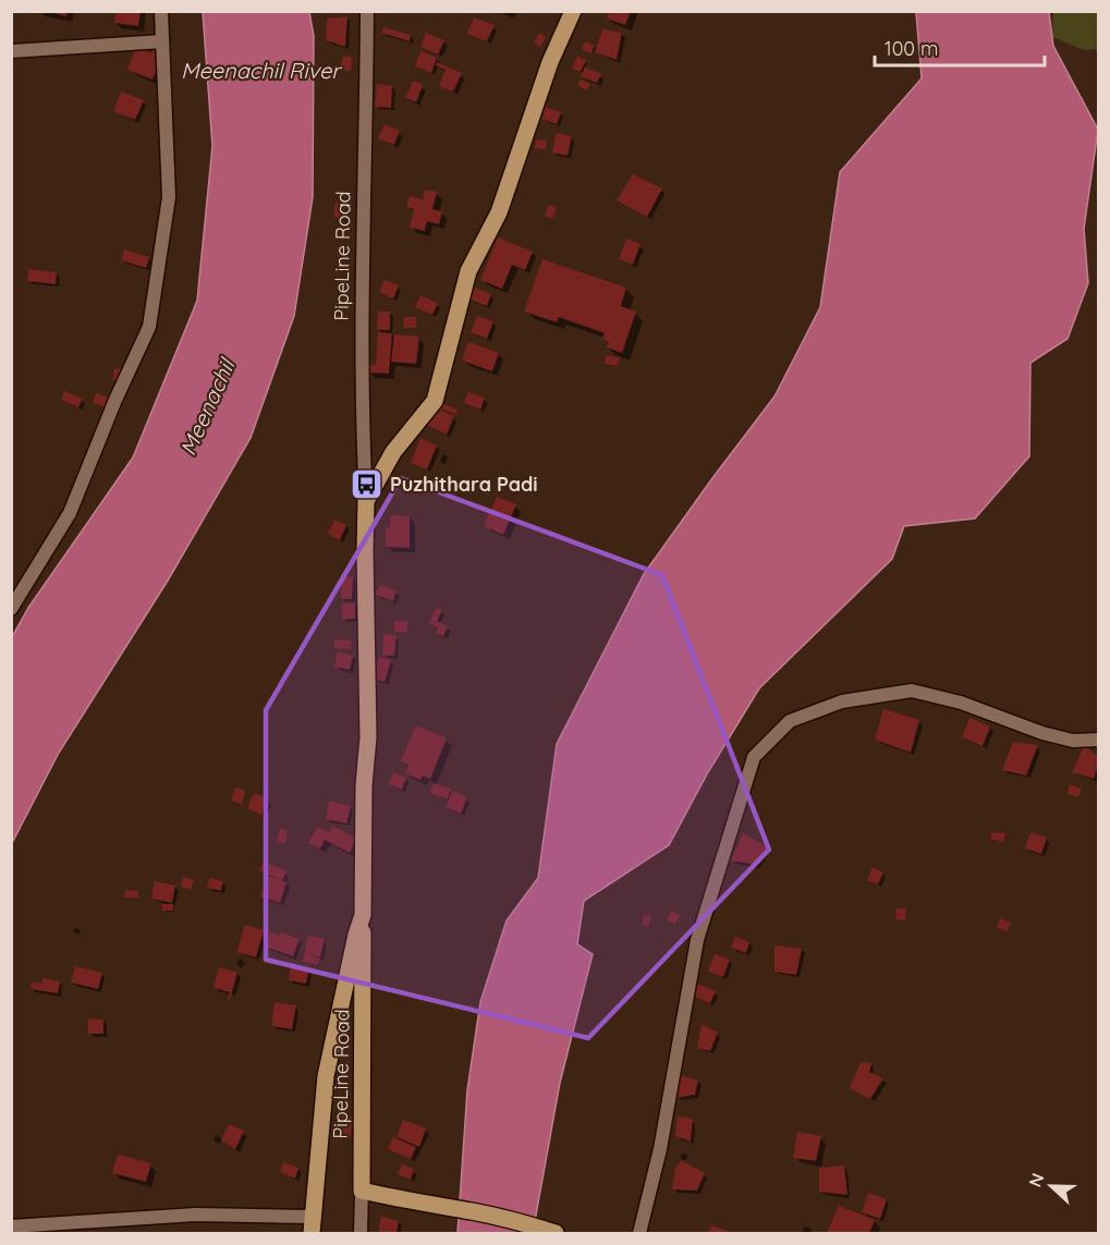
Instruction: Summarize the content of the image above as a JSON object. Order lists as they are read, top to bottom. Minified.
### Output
{"streets":{"main road":["PipeLine Road"]},"water":["Meenachil River","Meenachil"],"places":{"bus stop":["Puzhithara Padi"]},"scale_bar":"100 m","north":"left"}
